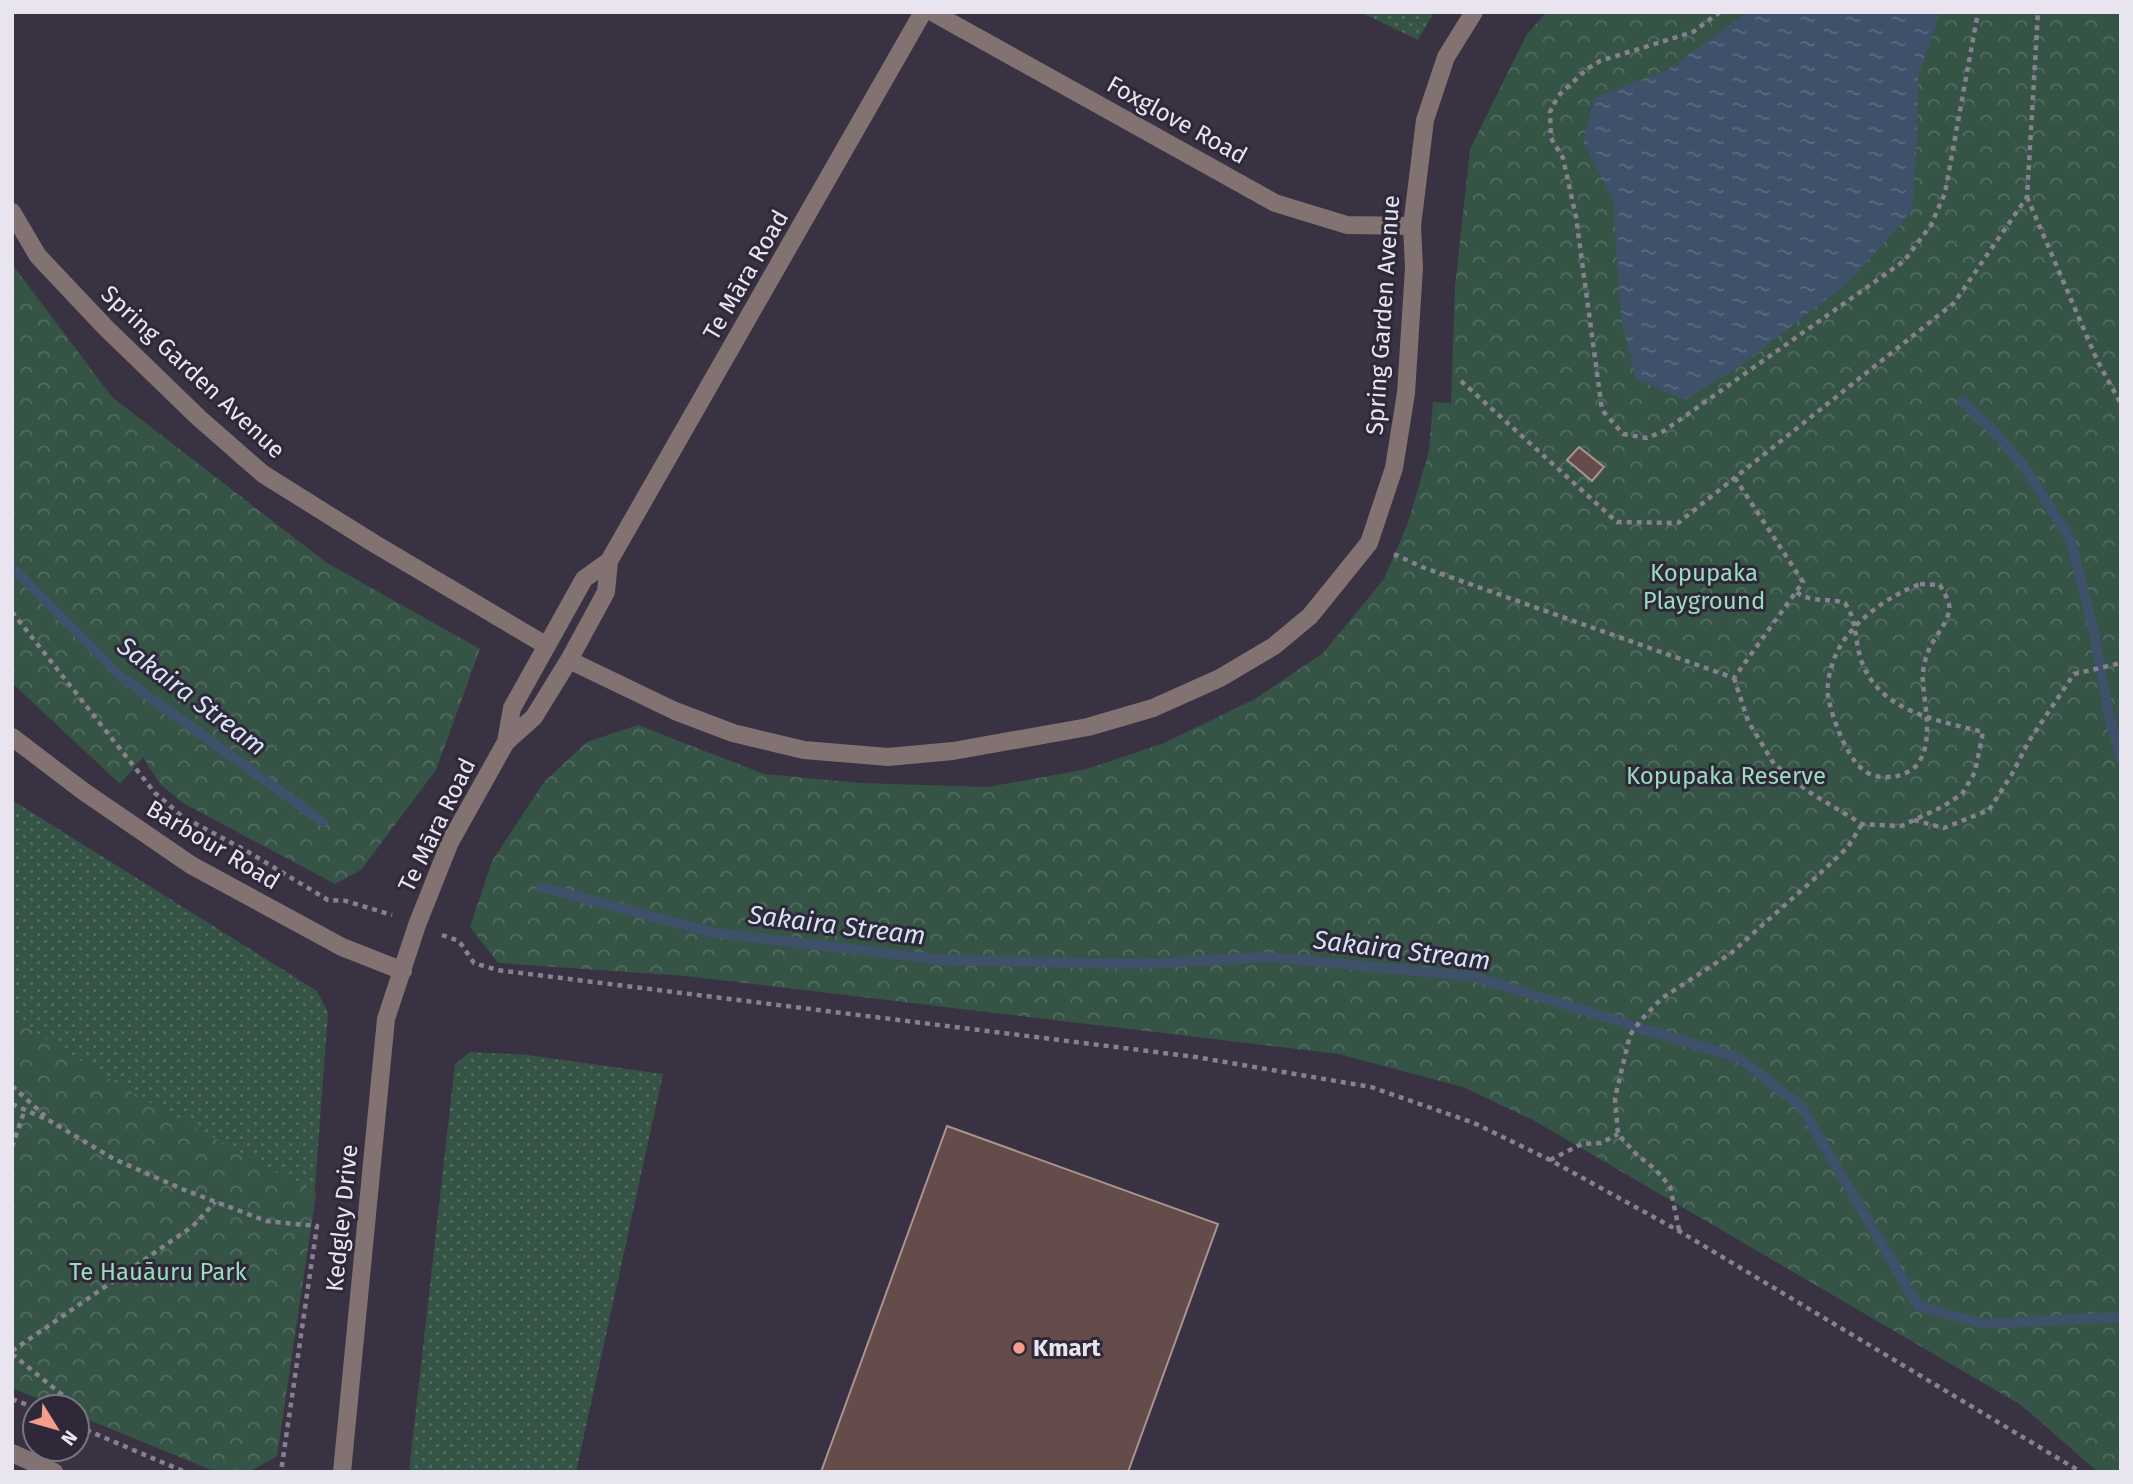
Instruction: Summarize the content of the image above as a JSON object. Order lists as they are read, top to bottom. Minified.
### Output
{"streets":{"street":["Foxglove Road","Te Māra Road","Spring Garden Avenue","Barbour Road","Kedgley Drive"]},"crossings":[["Foxglove Road","Spring Garden Avenue"],["Te Māra Road","Spring Garden Avenue"],["Te Māra Road","Barbour Road"],["Te Māra Road","Kedgley Drive"],["Barbour Road","Kedgley Drive"]],"water":["Sakaira Stream"],"parks":["Kopupaka Playground","Kopupaka Reserve","Te Hauāuru Park"],"places":["Kmart"],"north":"bottom right"}
